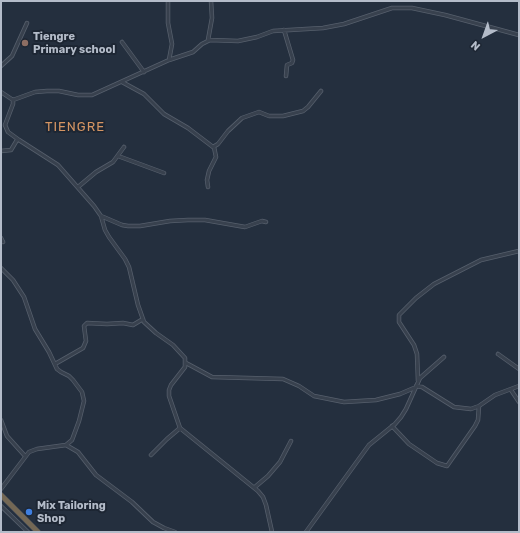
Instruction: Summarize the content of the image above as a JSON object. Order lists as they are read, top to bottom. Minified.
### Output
{"districts":["TIENGRE"],"places":["Tiengre Primary school","Mix Tailoring Shop"],"north":"bottom left"}
